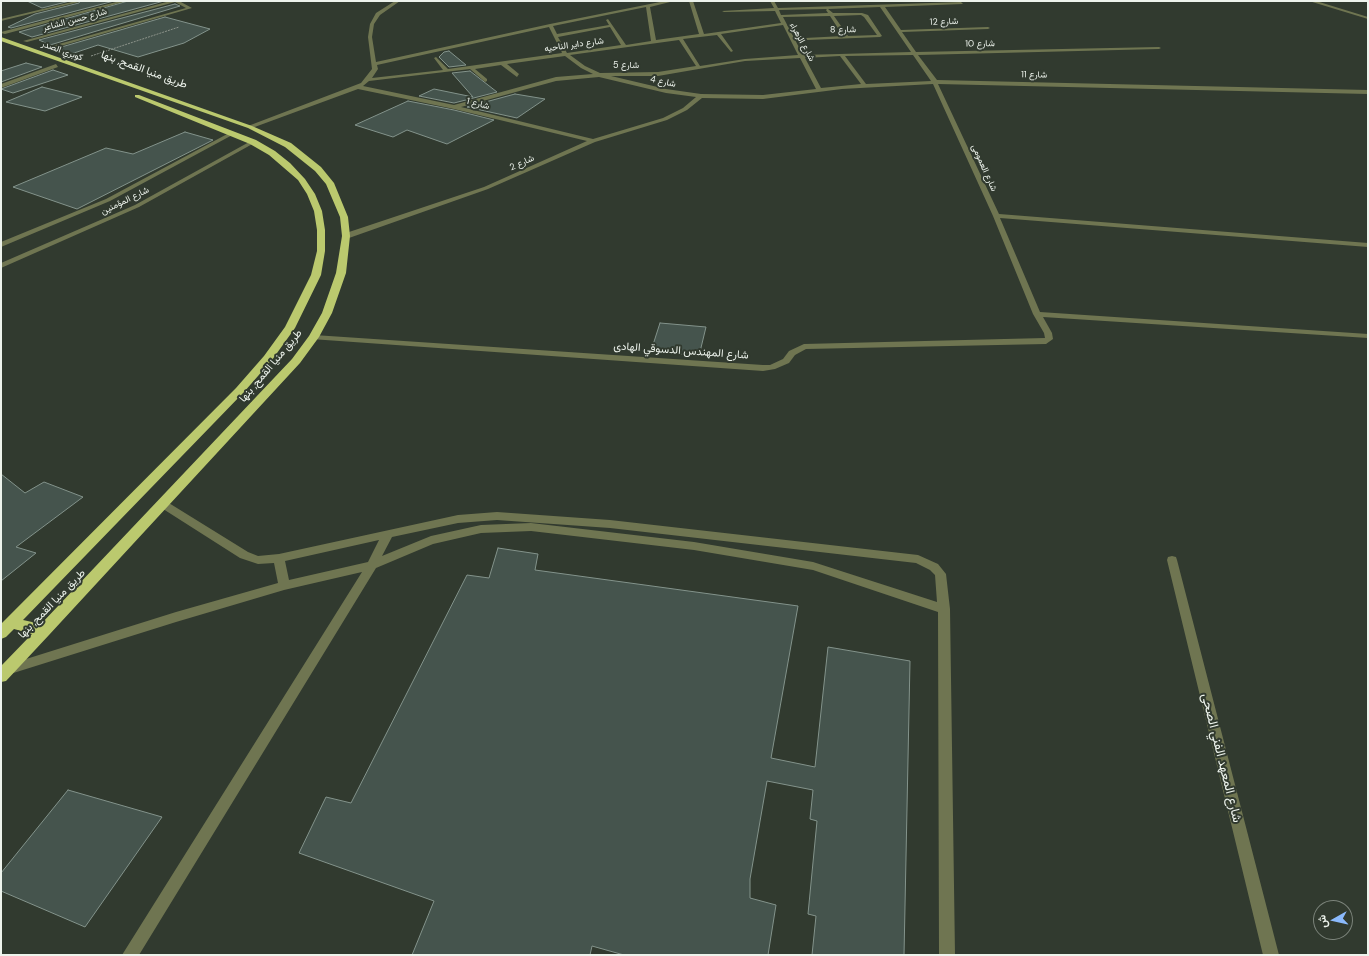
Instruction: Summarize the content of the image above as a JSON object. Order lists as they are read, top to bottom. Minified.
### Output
{"streets":{"highway":["كوبري الصدر","طريق منيا القمح, بنها"],"street":["شارع حسن الشاعر","شارع 12","شارع 8","شارع الزهراء","شارع 10","شارع داير الناحيه","شارع 5","شارع 11","شارع 4","شارع 1","شارع 2","شارع العمومى","شارع المؤمنين","شارع المهندس الدسوقي الهادى","شارع المعهد الفني الصحى"]},"crossings":[["شارع حسن الشاعر","طريق منيا القمح, بنها"],["شارع 12","شارع العمومى"],["شارع الزهراء","شارع 10"],["شارع الزهراء","شارع داير الناحيه"],["شارع الزهراء","شارع 5"],["شارع الزهراء","شارع 11"],["شارع 10","شارع 5"],["شارع 10","شارع العمومى"],["شارع داير الناحيه","شارع 4"],["كوبري الصدر","طريق منيا القمح, بنها"],["شارع 5","شارع 4"],["شارع 5","شارع 1"],["طريق منيا القمح, بنها","شارع 2"],["طريق منيا القمح, بنها","شارع المؤمنين"],["طريق منيا القمح, بنها","شارع المهندس الدسوقي الهادى"],["شارع 11","شارع 4"],["شارع 11","شارع 2"],["شارع 11","شارع العمومى"],["شارع 4","شارع 2"],["شارع 1","شارع 2"],["شارع العمومى","شارع المهندس الدسوقي الهادى"]],"north":"left"}
